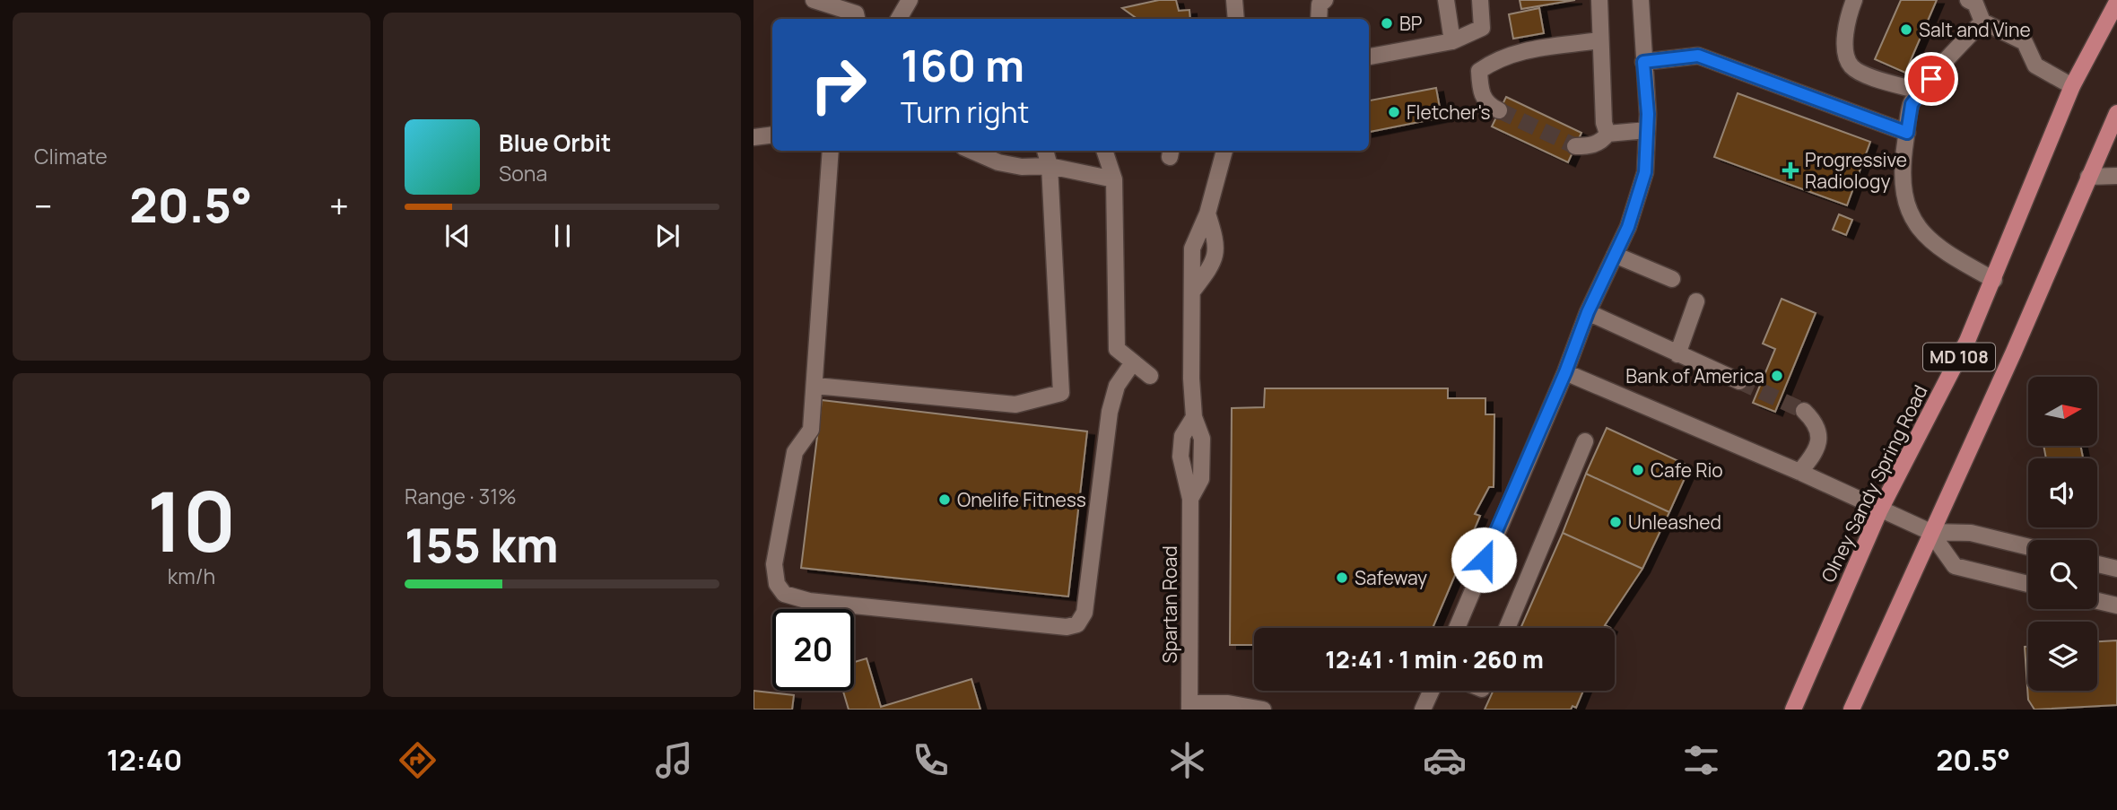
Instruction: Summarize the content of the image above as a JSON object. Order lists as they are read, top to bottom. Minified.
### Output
{"streets":{"main road":["MD 108","Olney Sandy Spring Road"],"street":["Spartan Road"]},"places":{"other":["BP","Salt and Vine","Fletcher's","Bank of America","Cafe Rio","Onelife Fitness","Unleashed","Safeway"],"health":["Progressive Radiology"]},"north":"right","page":{"tile":["Climate",["10","km/h"],["Range · 31%","155 km"]],"turn":["160 m","Turn right"],"song":["Blue Orbit","Sona"],"heat":["−","20.5°","+"],"limit":"20","trip":"12:41 · 1 min · 260 m","tabs":["12:40","20.5°"]}}
